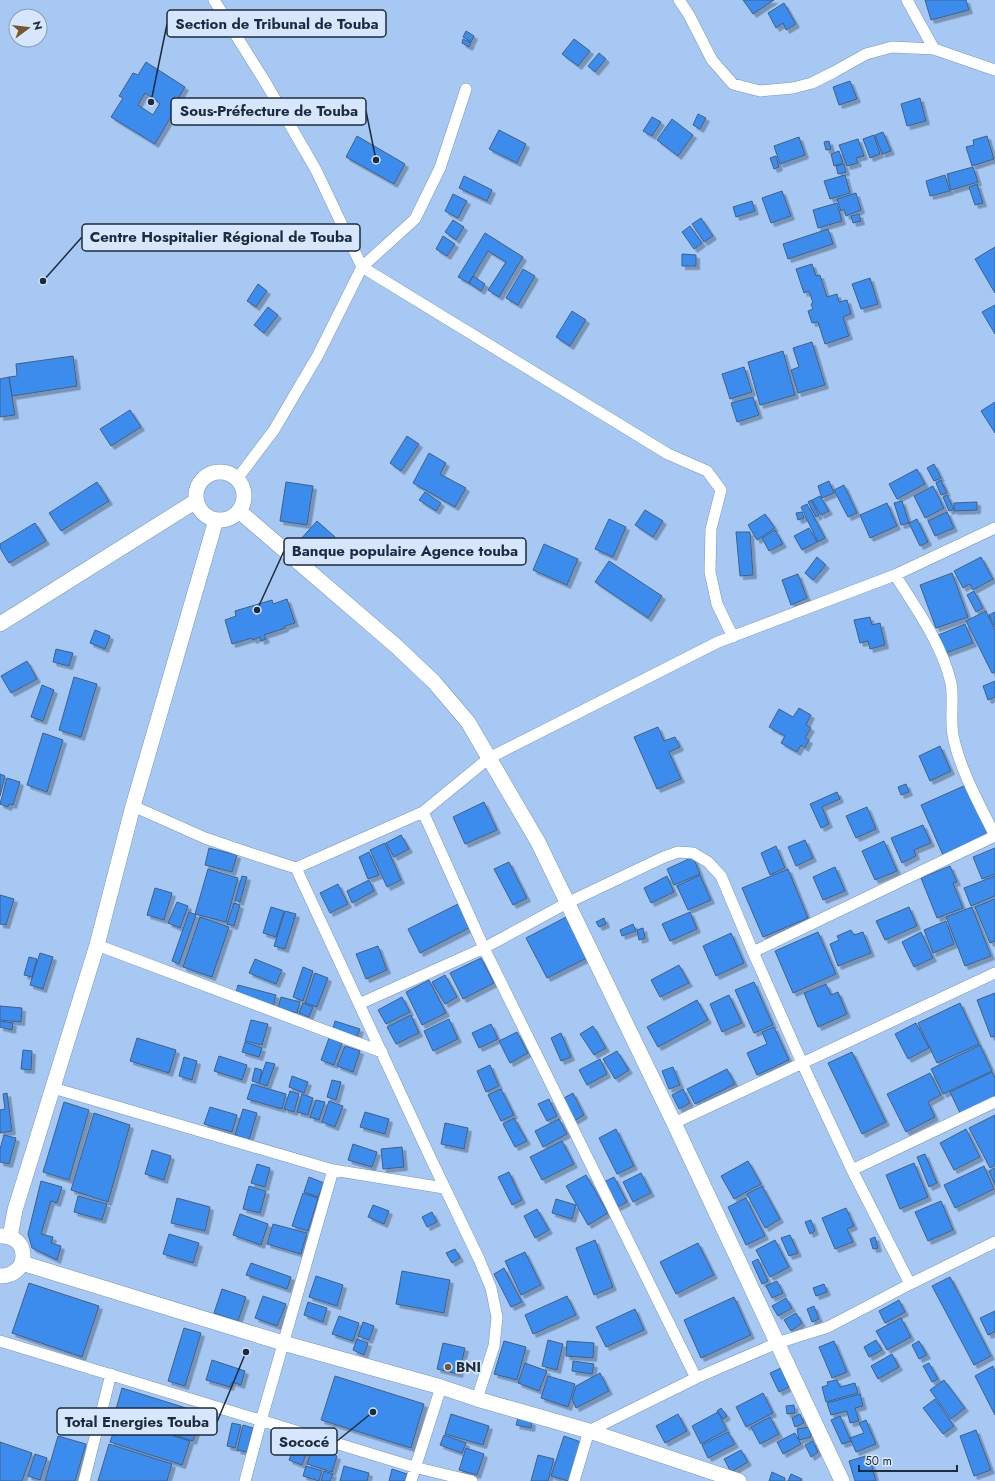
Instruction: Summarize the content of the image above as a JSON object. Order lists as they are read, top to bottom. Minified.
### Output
{"places":["Section de Tribunal de Touba","Sous-Préfecture de Touba","Centre Hospitalier Régional de Touba","Banque populaire Agence touba","Total Energies Touba","BNI","Sococé"],"scale_bar":"50 m","north":"right"}
